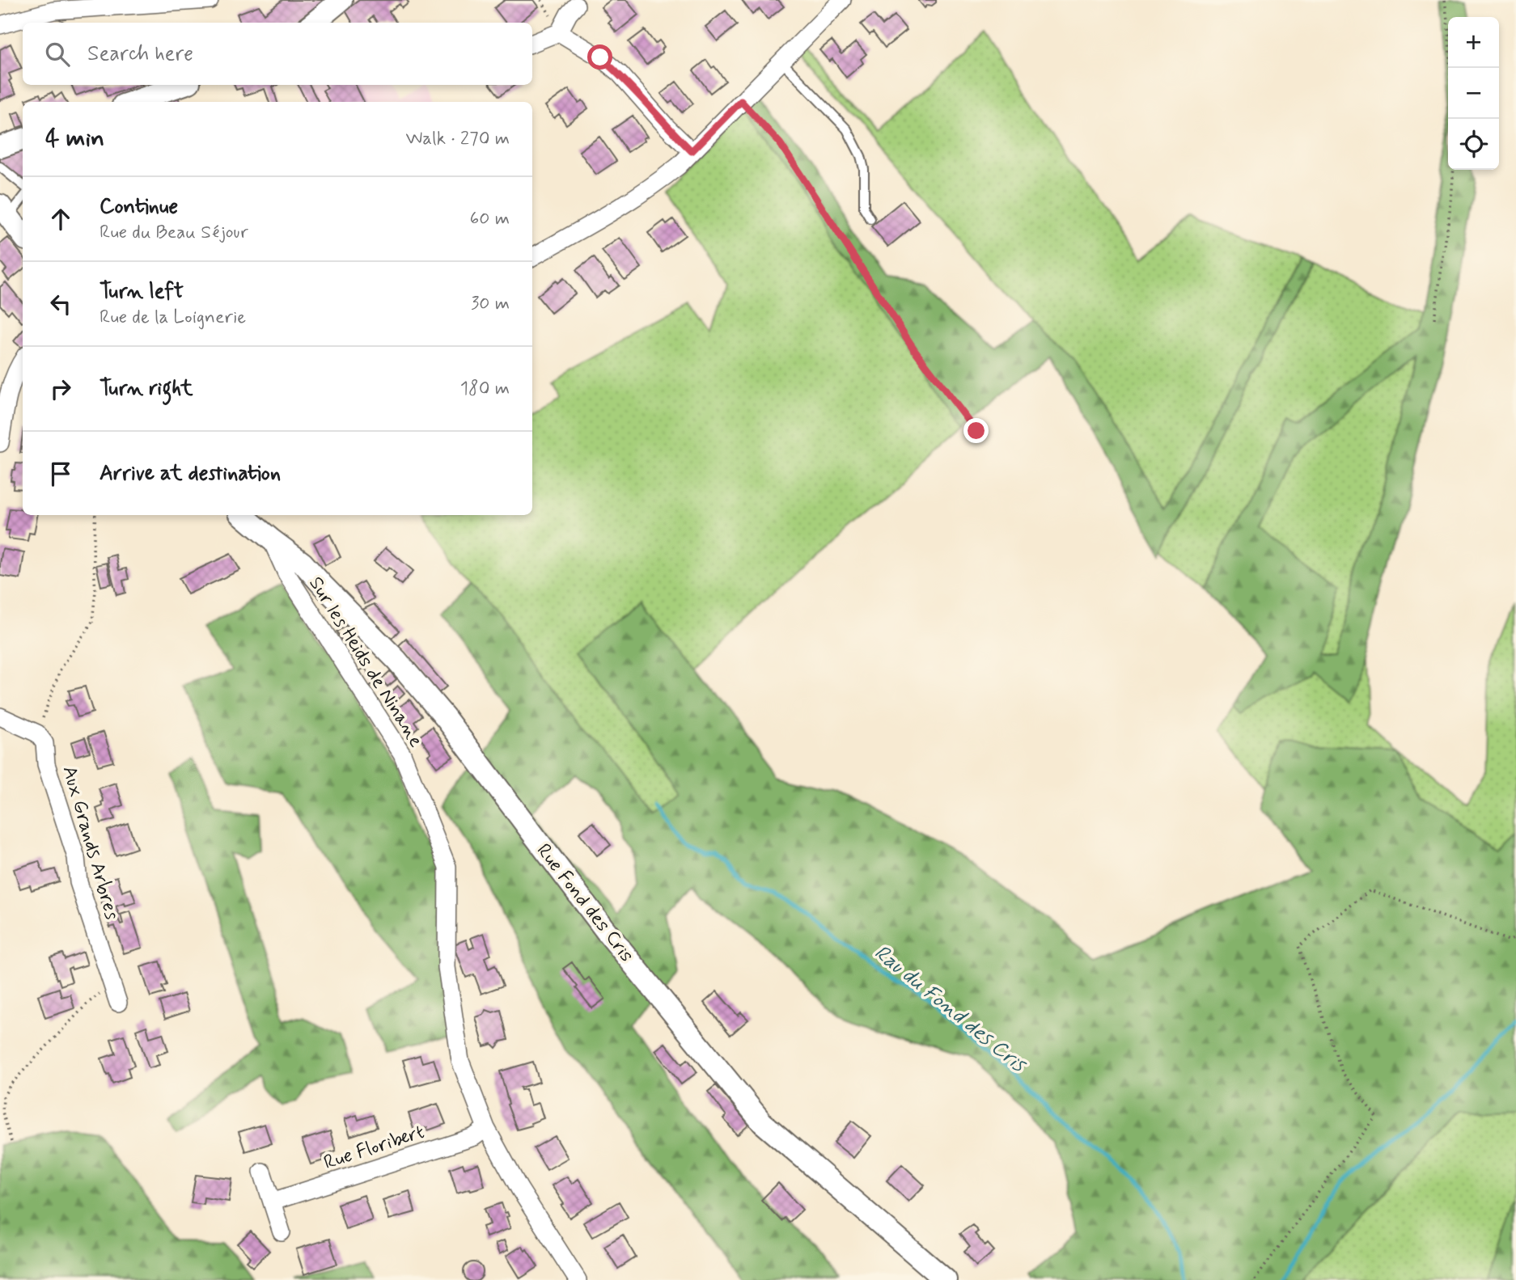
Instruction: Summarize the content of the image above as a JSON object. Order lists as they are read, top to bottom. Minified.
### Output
{"streets":{"street":["Sur les Heids de Ninane","Aux Grands Arbres","Rue Fond des Cris","Rue Floribert"]},"crossings":[["Sur les Heids de Ninane","Rue Fond des Cris"],["Sur les Heids de Ninane","Rue Floribert"]],"water":["Rau du Fond des Cris"],"page":{"map_buttons":["+","−"],"search":"Search here","heading":["4 min","Walk · 270 m"],"list":[["Continue","Rue du Beau Séjour","60 m"],["Turn left","Rue de la Loignerie","30 m"],["Turn right","180 m"],"Arrive at destination"]}}
